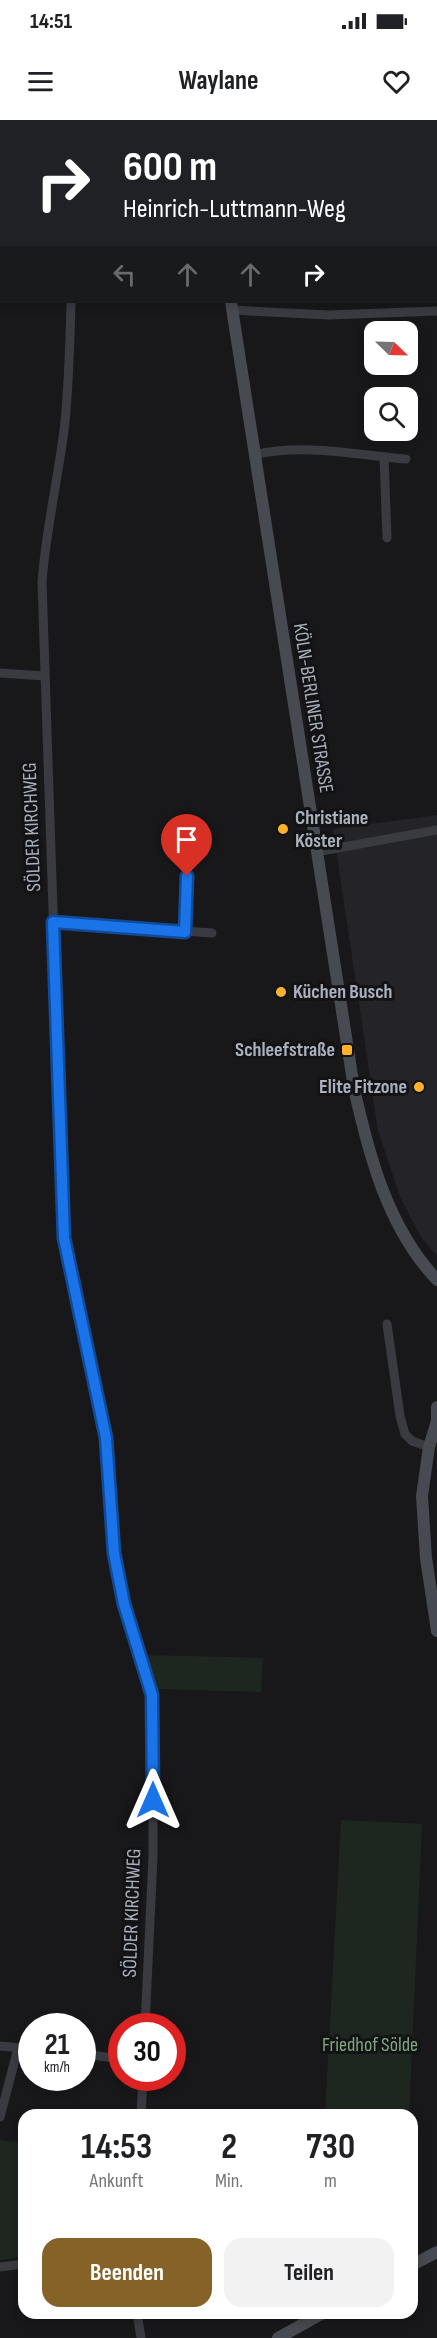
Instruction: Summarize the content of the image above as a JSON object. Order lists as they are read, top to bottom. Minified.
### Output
{"streets":{"main road":["KÖLN-BERLINER STRASSE"],"street":["SÖLDER KIRCHWEG"]},"parks":["Friedhof Sölde"],"places":{"other":["Christiane Köster","Küchen Busch","Elite Fitzone"],"transit":["Schleefstraße"]},"north":"bottom right","page":{"status":"14:51","header":"Waylane","turn":["600 m","Heinrich-Luttmann-Weg"],"speed":"21 km/h","limit":"30","eta":["14:53","Ankunft","2","Min.","730","m"],"buttons":["Beenden","Teilen"]}}
